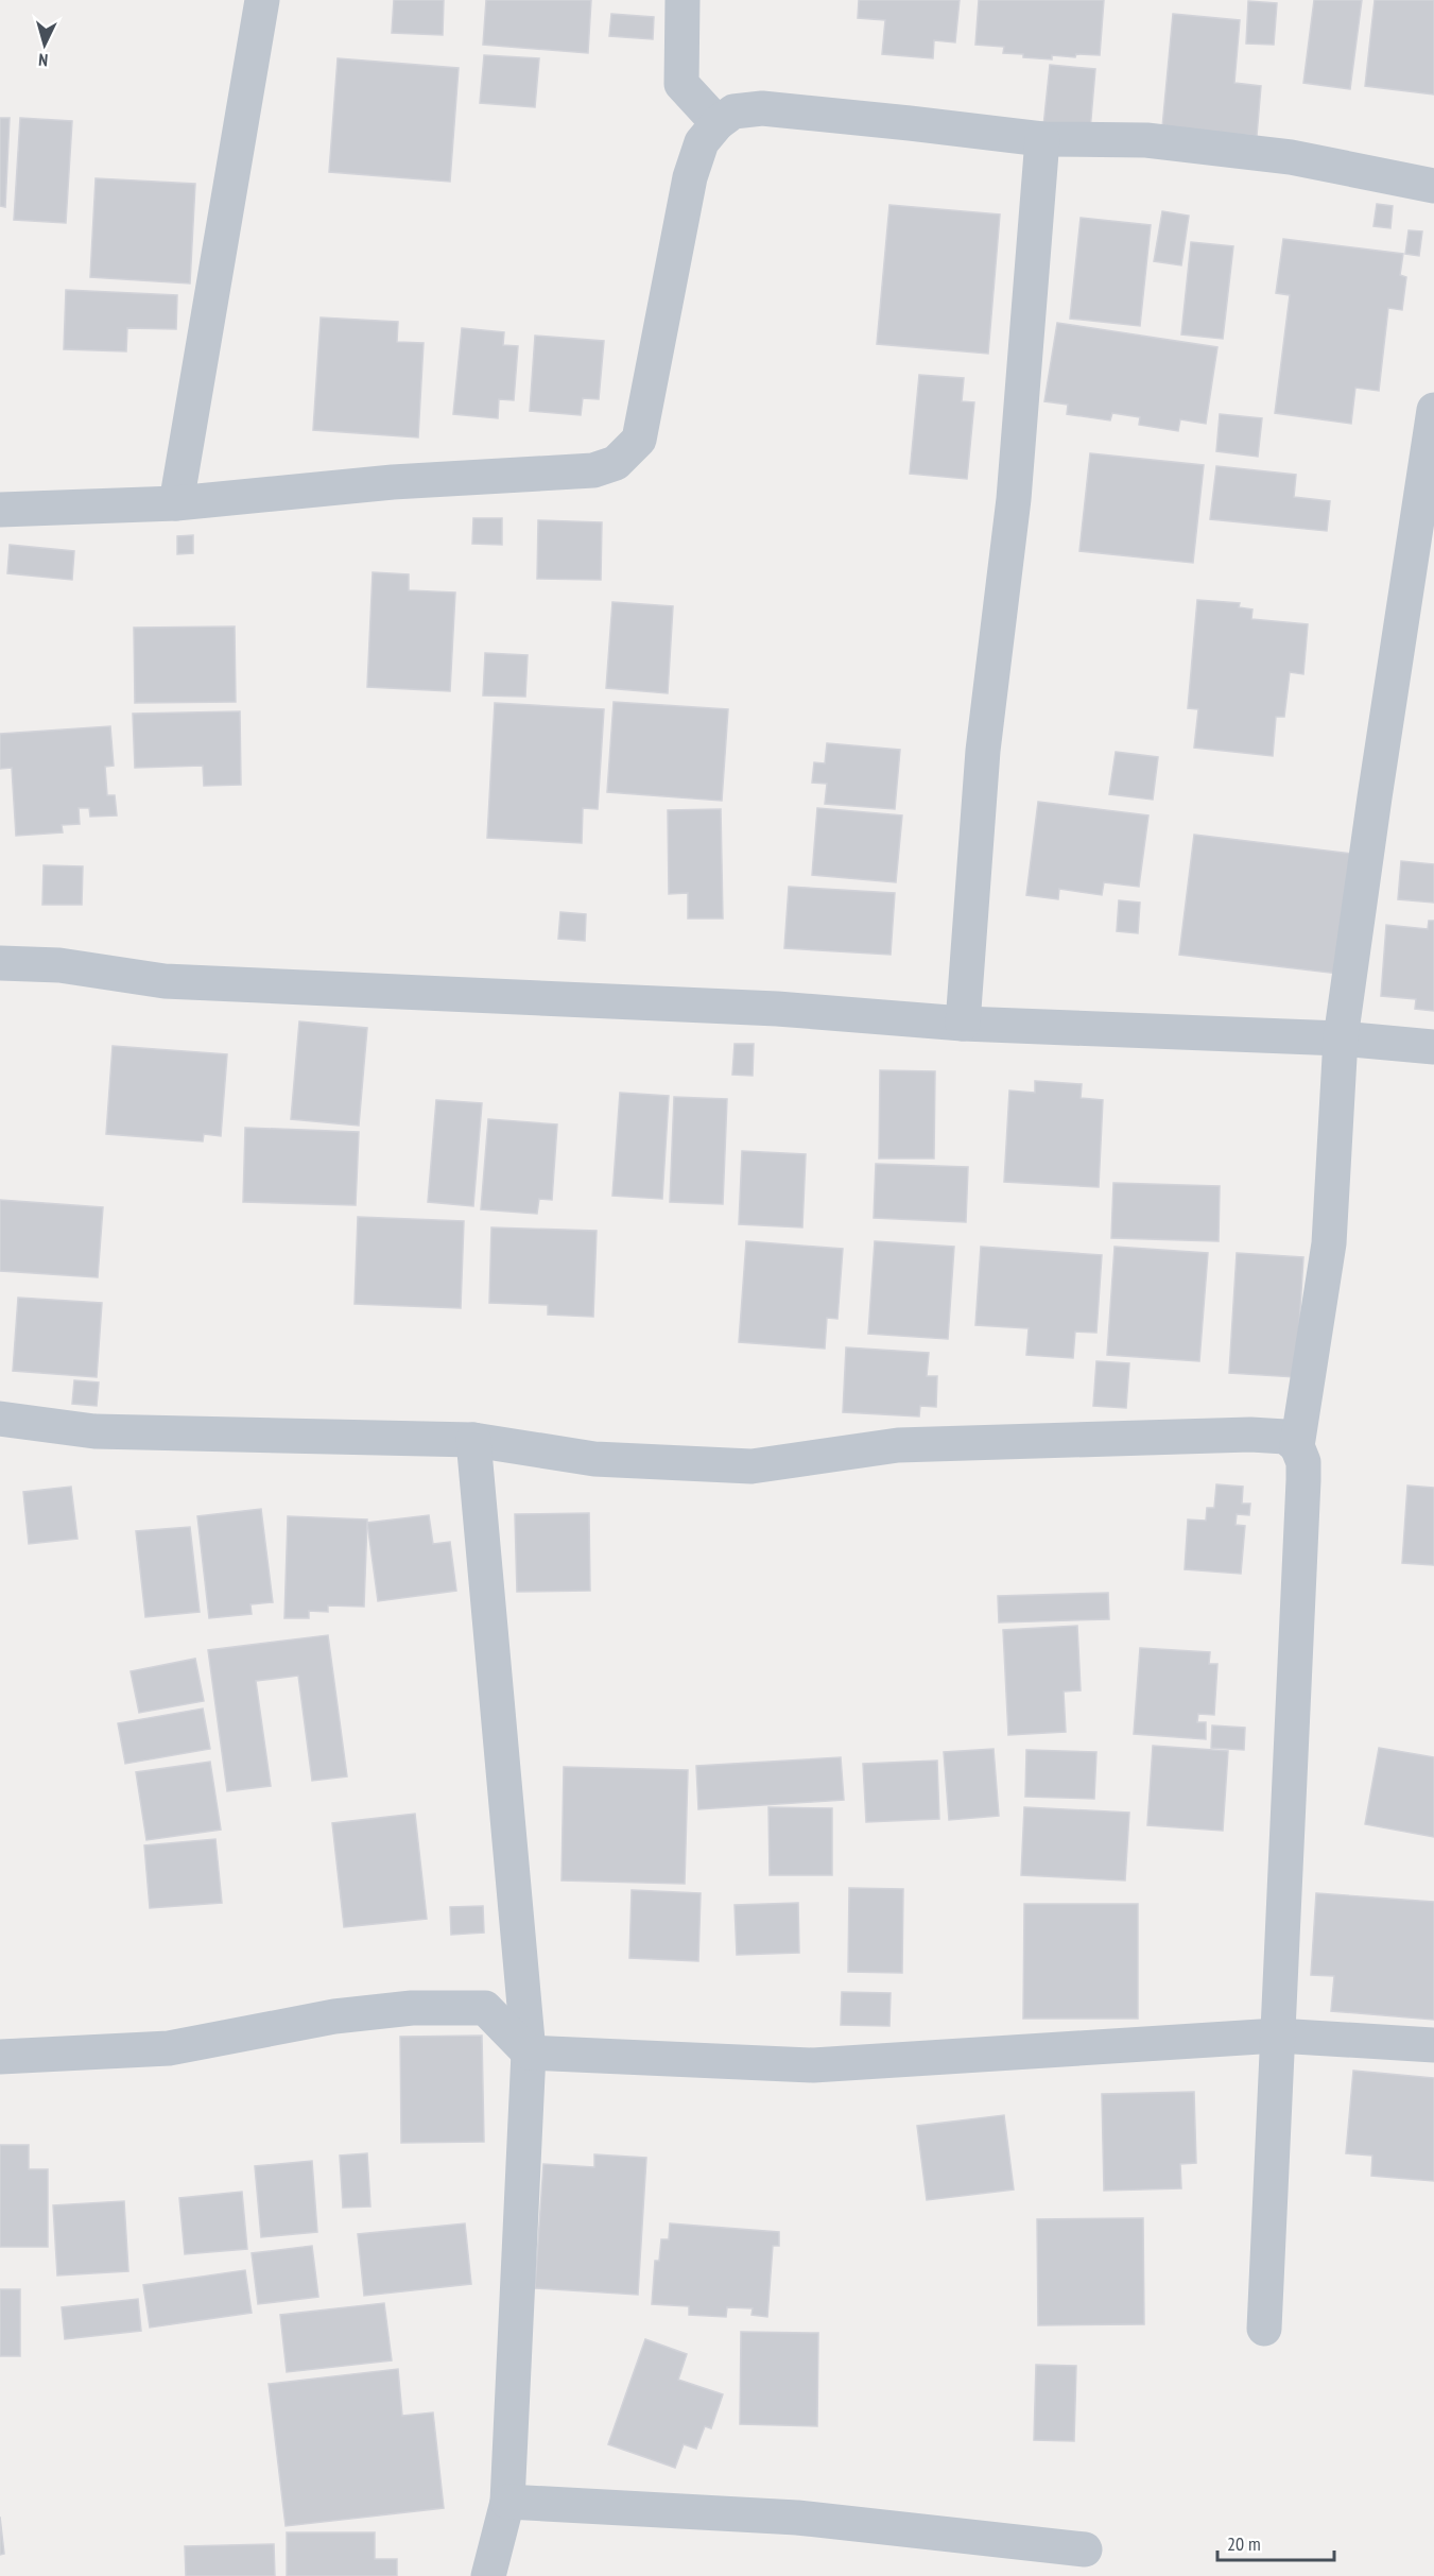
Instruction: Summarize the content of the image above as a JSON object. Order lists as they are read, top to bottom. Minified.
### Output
{"scale_bar":"20 m","north":"bottom"}
